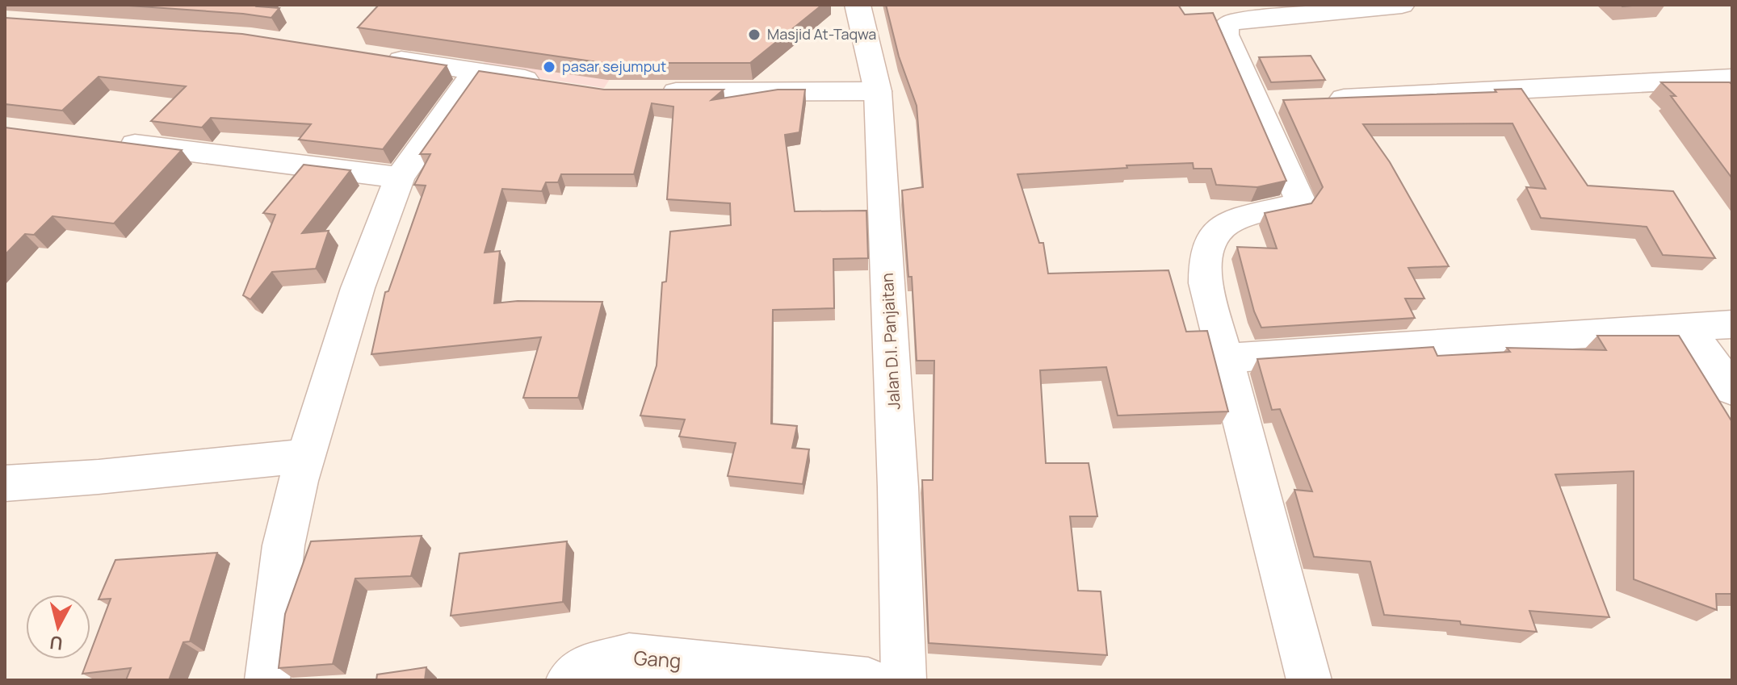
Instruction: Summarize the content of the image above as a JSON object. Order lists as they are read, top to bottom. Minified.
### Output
{"streets":{"street":["Jalan D.I. Panjaitan","Gang"]},"places":["Masjid At-Taqwa","pasar sejumput"],"north":"bottom"}
